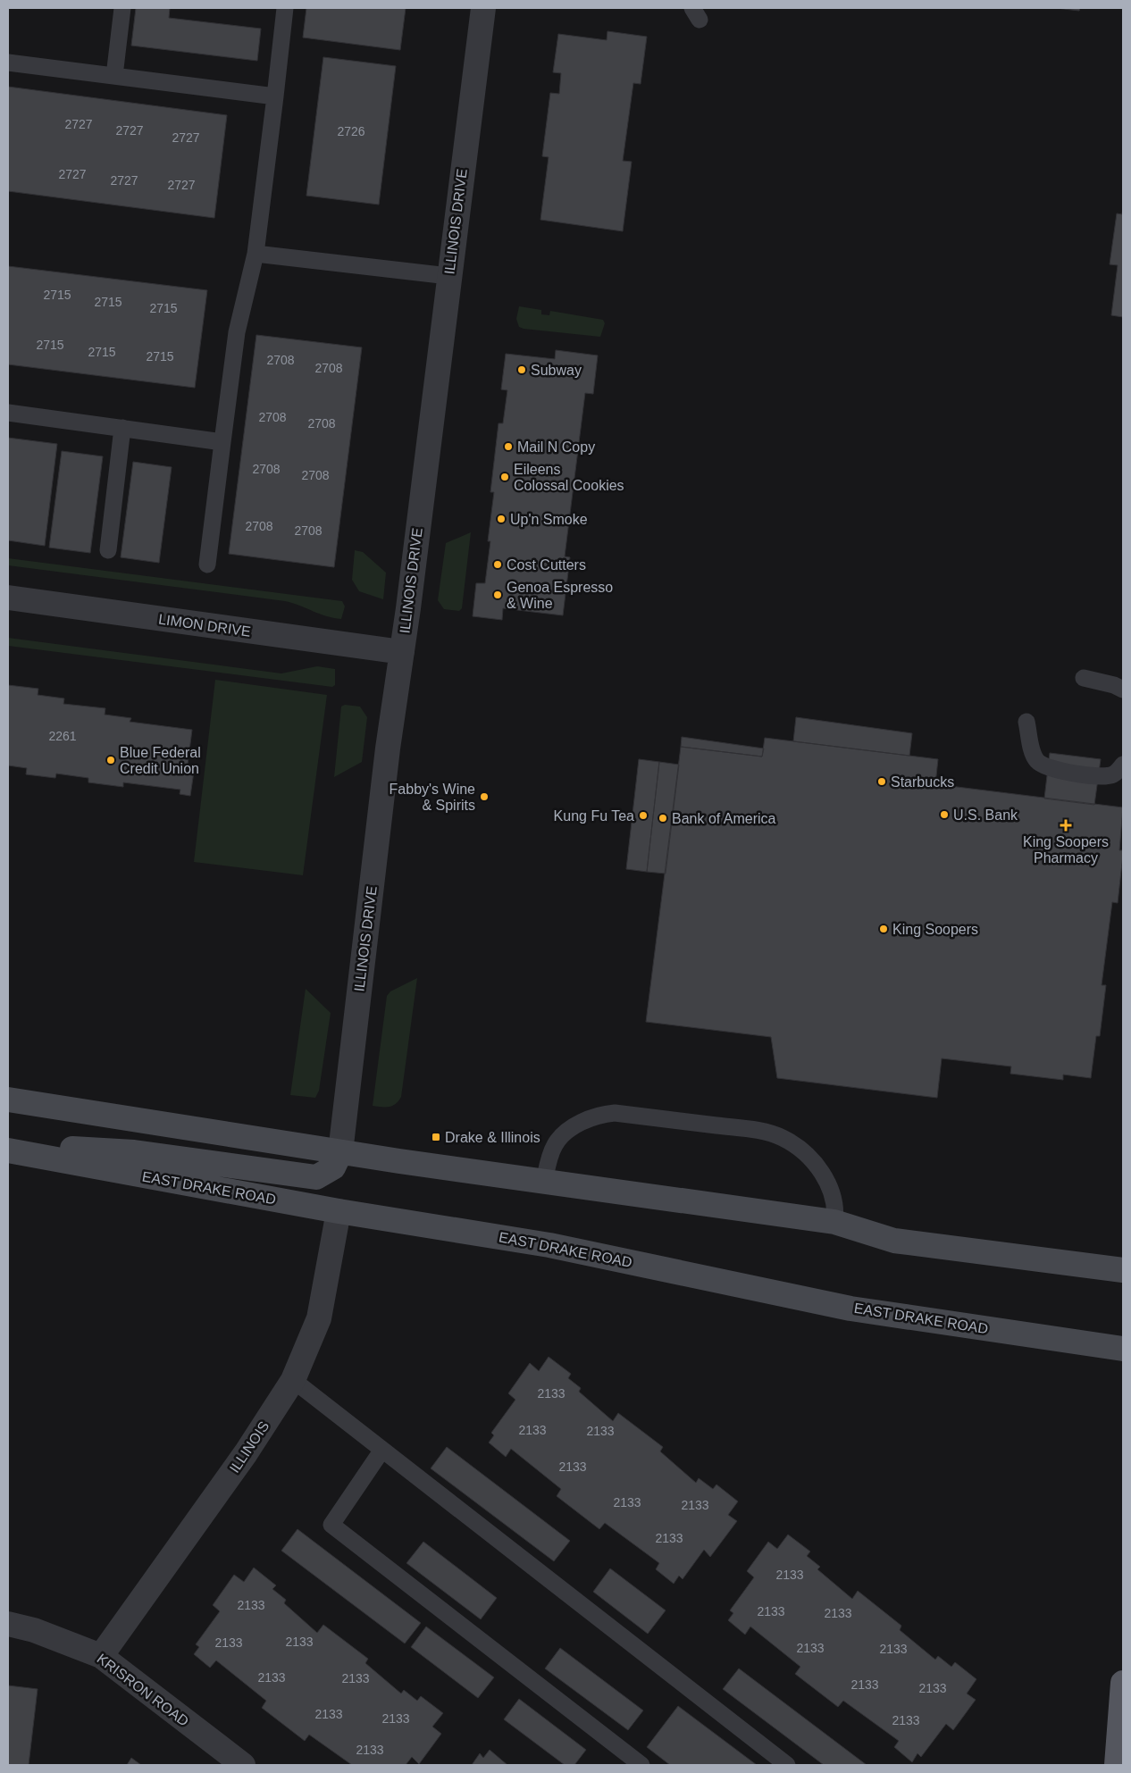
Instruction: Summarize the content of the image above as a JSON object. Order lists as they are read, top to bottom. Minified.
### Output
{"streets":{"main road":["EAST DRAKE ROAD"],"street":["ILLINOIS DRIVE","LIMON DRIVE","ILLINOIS","KRISRON ROAD"]},"crossings":[["ILLINOIS DRIVE","LIMON DRIVE"],["EAST DRAKE ROAD","ILLINOIS"],["ILLINOIS","KRISRON ROAD"]],"places":{"other":["Subway","Mail N Copy","Eileens Colossal Cookies","Up'n Smoke","Cost Cutters","Genoa Espresso & Wine","Blue Federal Credit Union","Starbucks","Fabby's Wine & Spirits","U.S. Bank","Kung Fu Tea","Bank of America","King Soopers"],"health":["King Soopers Pharmacy"],"transit":["Drake & Illinois"]},"house_numbers":["2727","2727","2726","2727","2727","2727","2727","2715","2715","2715","2715","2715","2715","2708","2708","2708","2708","2708","2708","2708","2708","2261","2133","2133","2133","2133","2133","2133","2133","2133","2133","2133","2133","2133","2133","2133","2133","2133","2133","2133","2133","2133","2133","2133","2133"]}
